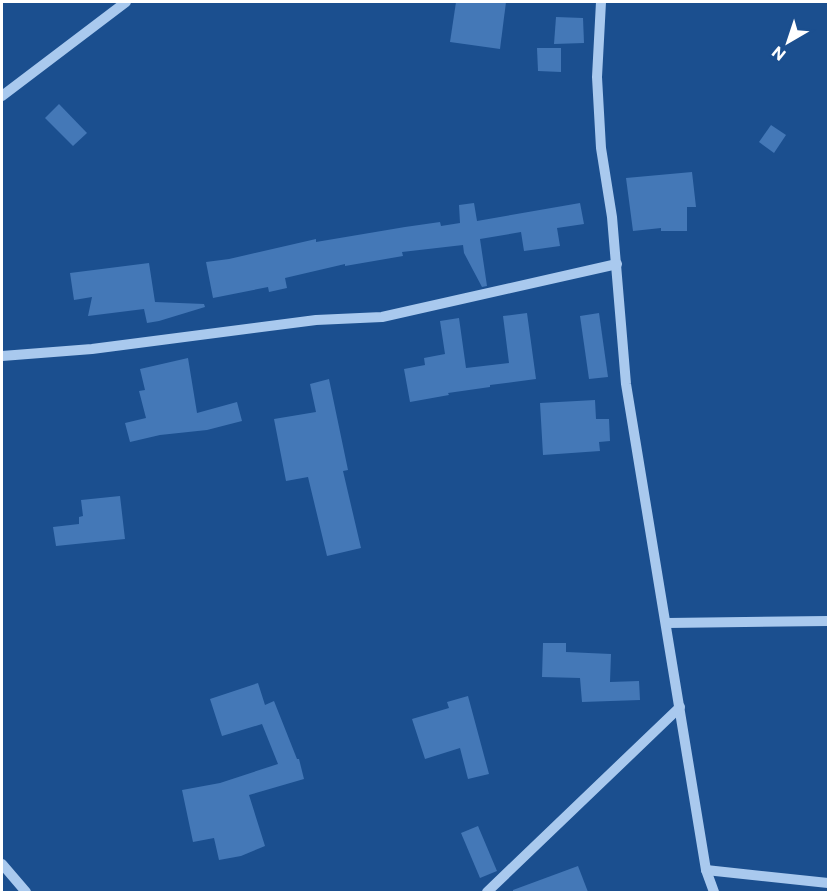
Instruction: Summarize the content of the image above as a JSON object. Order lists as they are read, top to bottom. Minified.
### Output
{"north":"bottom left"}
